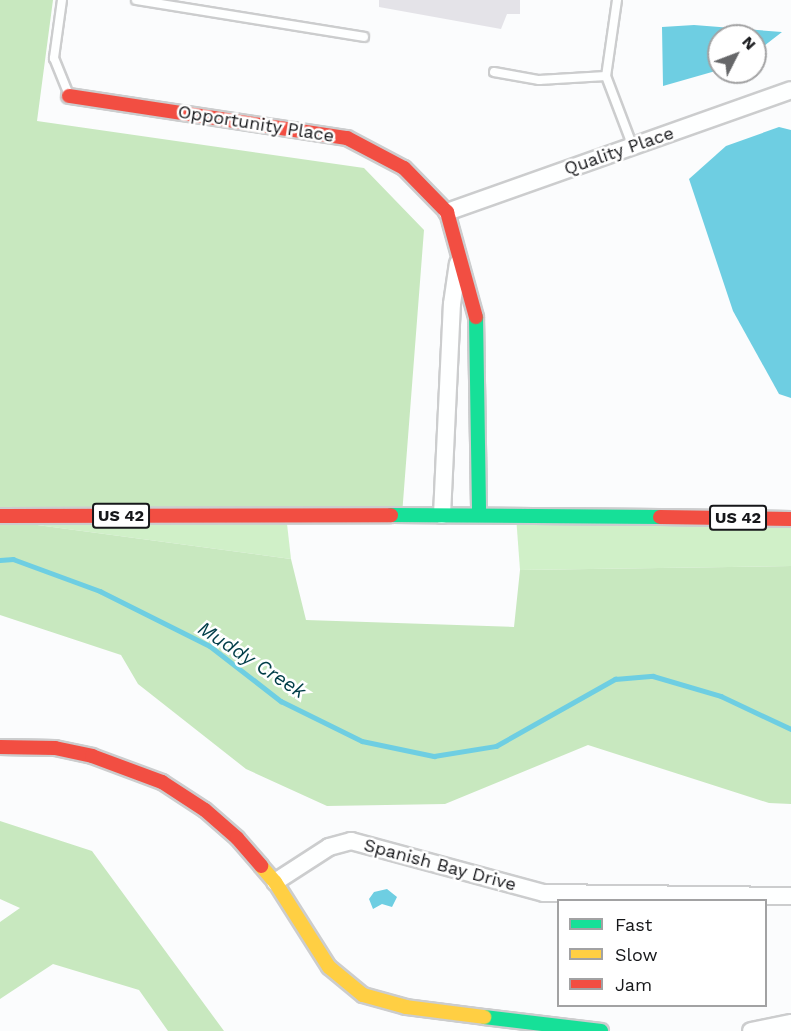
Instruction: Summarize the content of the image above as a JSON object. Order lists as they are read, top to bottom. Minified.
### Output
{"streets":{"street":["Opportunity Place","Quality Place","US 42","Spanish Bay Drive"]},"crossings":[["Opportunity Place","Quality Place"],["Opportunity Place","US 42"]],"water":["Muddy Creek"],"legend":["Fast","Slow","Jam"],"north":"top right"}
